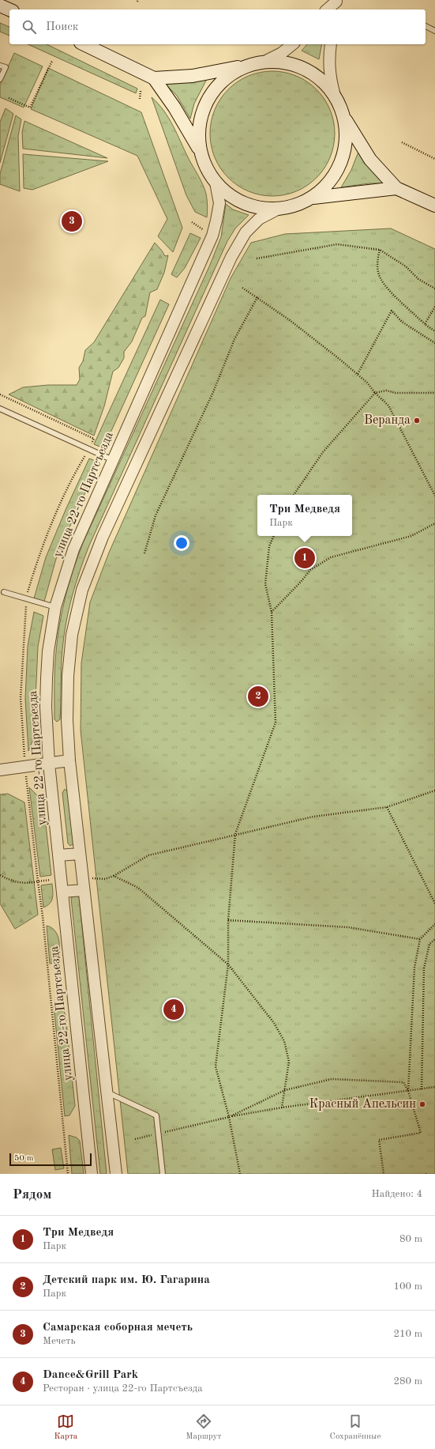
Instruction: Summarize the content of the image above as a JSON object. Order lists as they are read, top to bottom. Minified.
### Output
{"streets":{"street":["улица 22-го Партсъезда"]},"places":["Веранда","Красный Апельсин"],"scale_bar":"50 m","page":{"search":"Поиск","pins":["3","1","2","4"],"popup":["Три Медведя","Парк"],"scale":"50 m","heading":["Рядом","Найдено: 4"],"list":[{"mark":"1","name":"Три Медведя","note":"Парк","value":"80 m"},{"mark":"2","name":"Детский парк им. Ю. Гагарина","note":"Парк","value":"100 m"},{"mark":"3","name":"Самарская соборная мечеть","note":"Мечеть","value":"210 m"},{"mark":"4","name":"Dance&Grill Park","note":"Ресторан · улица 22-го Партсъезда","value":"280 m"}],"nav":["Карта","Маршрут","Сохранённые"]}}
